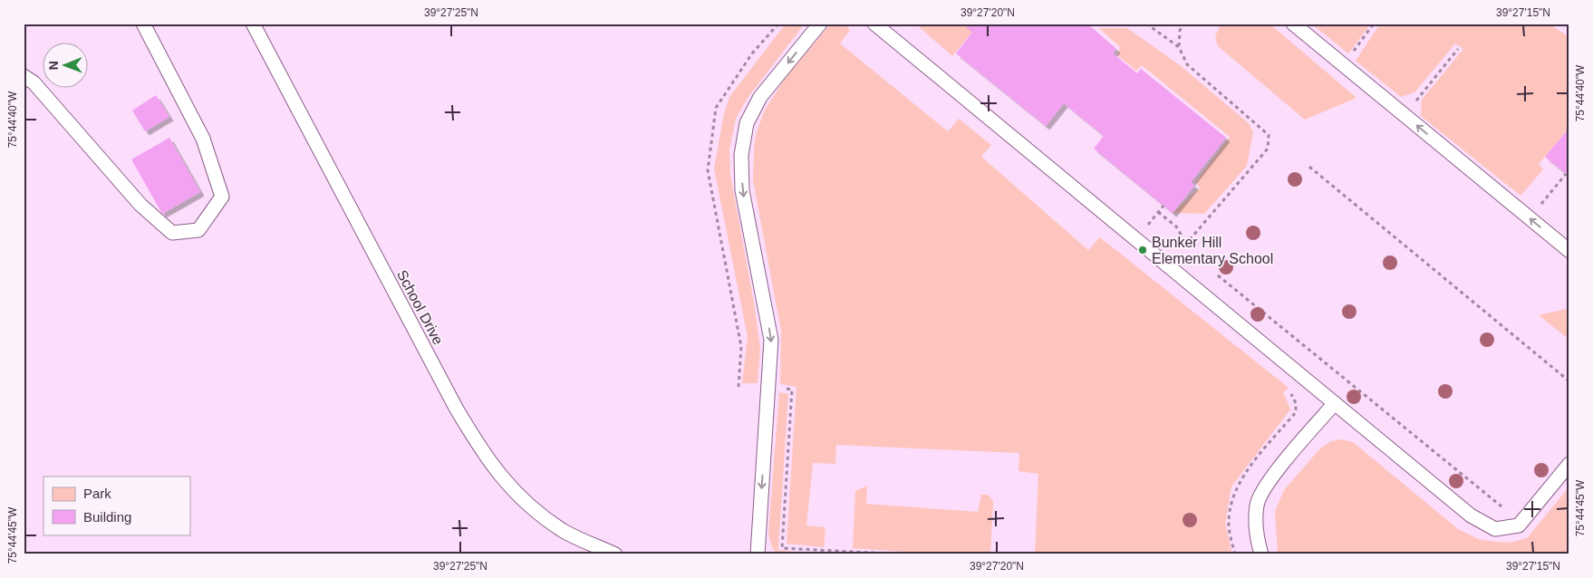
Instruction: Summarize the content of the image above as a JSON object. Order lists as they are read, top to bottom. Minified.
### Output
{"streets":{"lane":["School Drive"]},"places":["Bunker Hill Elementary School"],"legend":["Park","Building"],"north":"left","coordinates":["39°27'25\"N","39°27'20\"N","39°27'15\"N","75°44'40\"W","75°44'45\"W"]}
